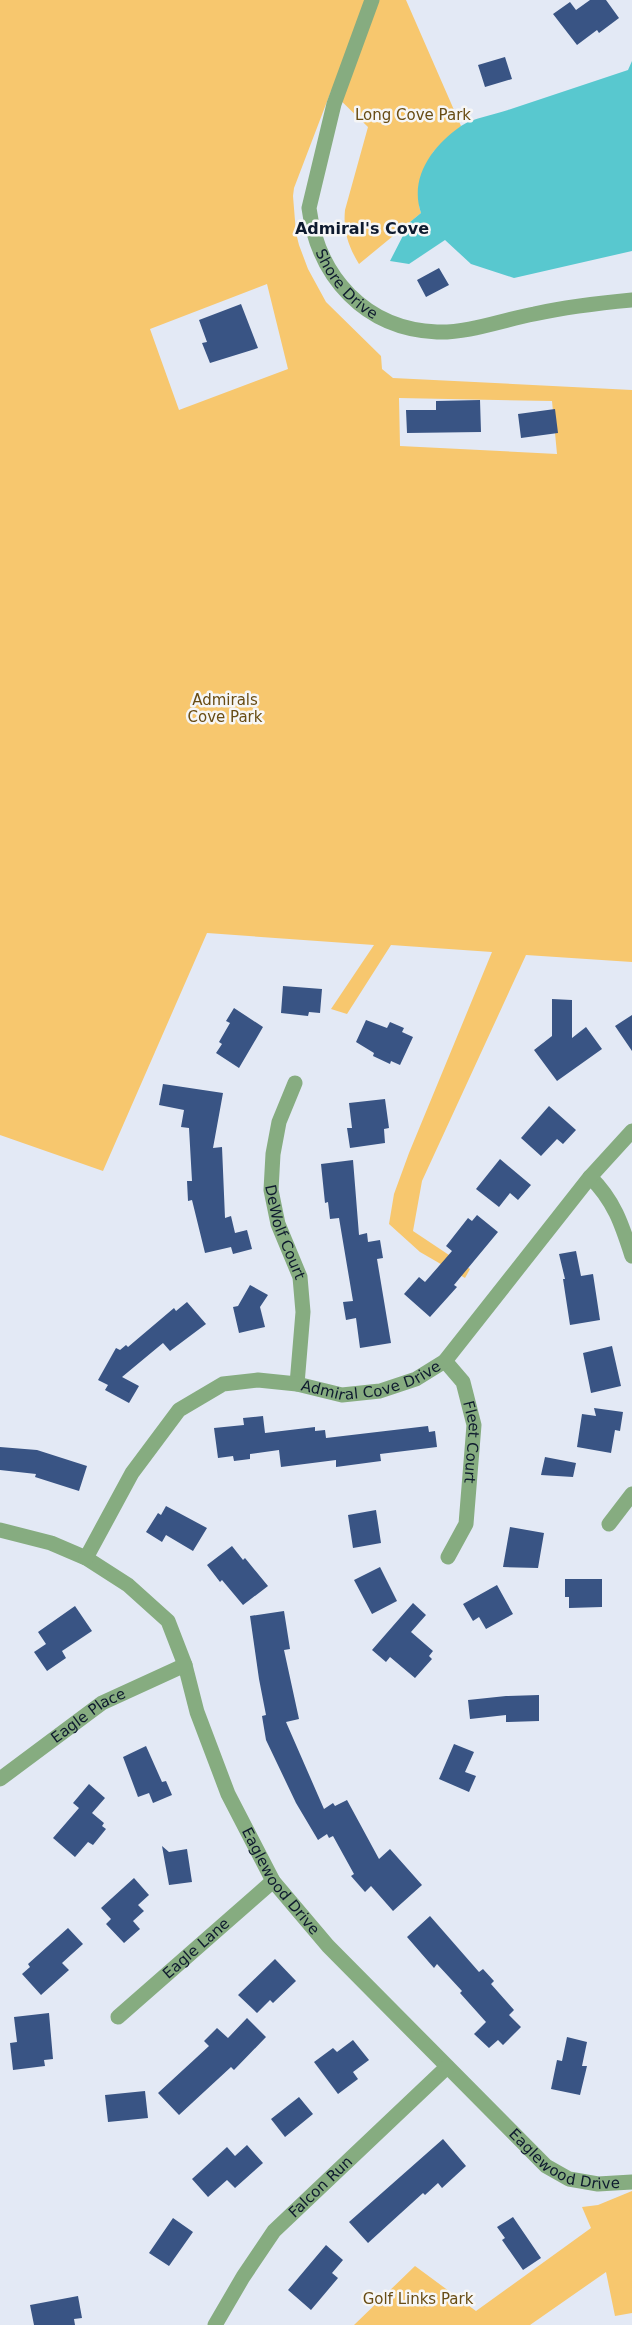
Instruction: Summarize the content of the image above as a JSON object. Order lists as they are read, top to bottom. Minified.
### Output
{"streets":{"street":["Shore Drive","DeWolf Court","Admiral Cove Drive","Fleet Court","Eagle Place","Eaglewood Drive","Eagle Lane","Falcon Run"]},"crossings":[["DeWolf Court","Admiral Cove Drive"],["Admiral Cove Drive","Fleet Court"],["Admiral Cove Drive","Eaglewood Drive"],["Eagle Place","Eaglewood Drive"],["Eaglewood Drive","Eagle Lane"],["Eaglewood Drive","Falcon Run"]],"districts":["Admiral's Cove"],"parks":["Long Cove Park","Admirals Cove Park","Golf Links Park"]}
